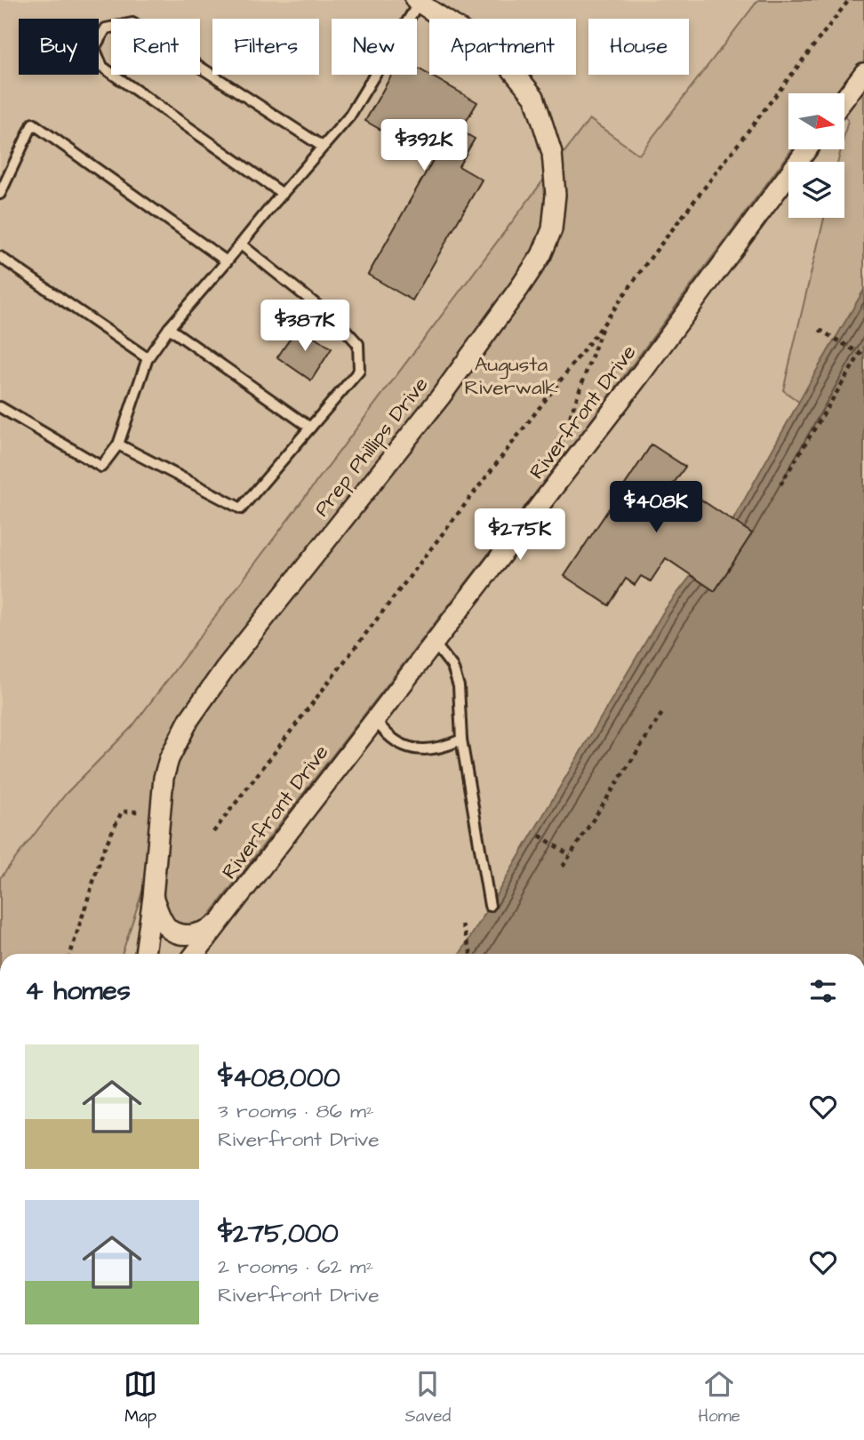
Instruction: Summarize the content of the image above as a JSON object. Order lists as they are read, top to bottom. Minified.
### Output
{"streets":{"street":["Riverfront Drive","Prep Phillips Drive"]},"crossings":[["Riverfront Drive","Prep Phillips Drive"]],"parks":["Augusta Riverwalk"],"north":"right","page":{"chip":["Buy","Rent","Filters","New","Apartment","House"],"price":["$392K","$387K","$408K","$275K"],"heading":"4 homes","list":[{"name":"$408,000","note":"3 rooms · 86 m² · Riverfront Drive"},{"name":"$275,000","note":"2 rooms · 62 m² · Riverfront Drive"}],"tabs":["Map","Saved","Home"]}}
